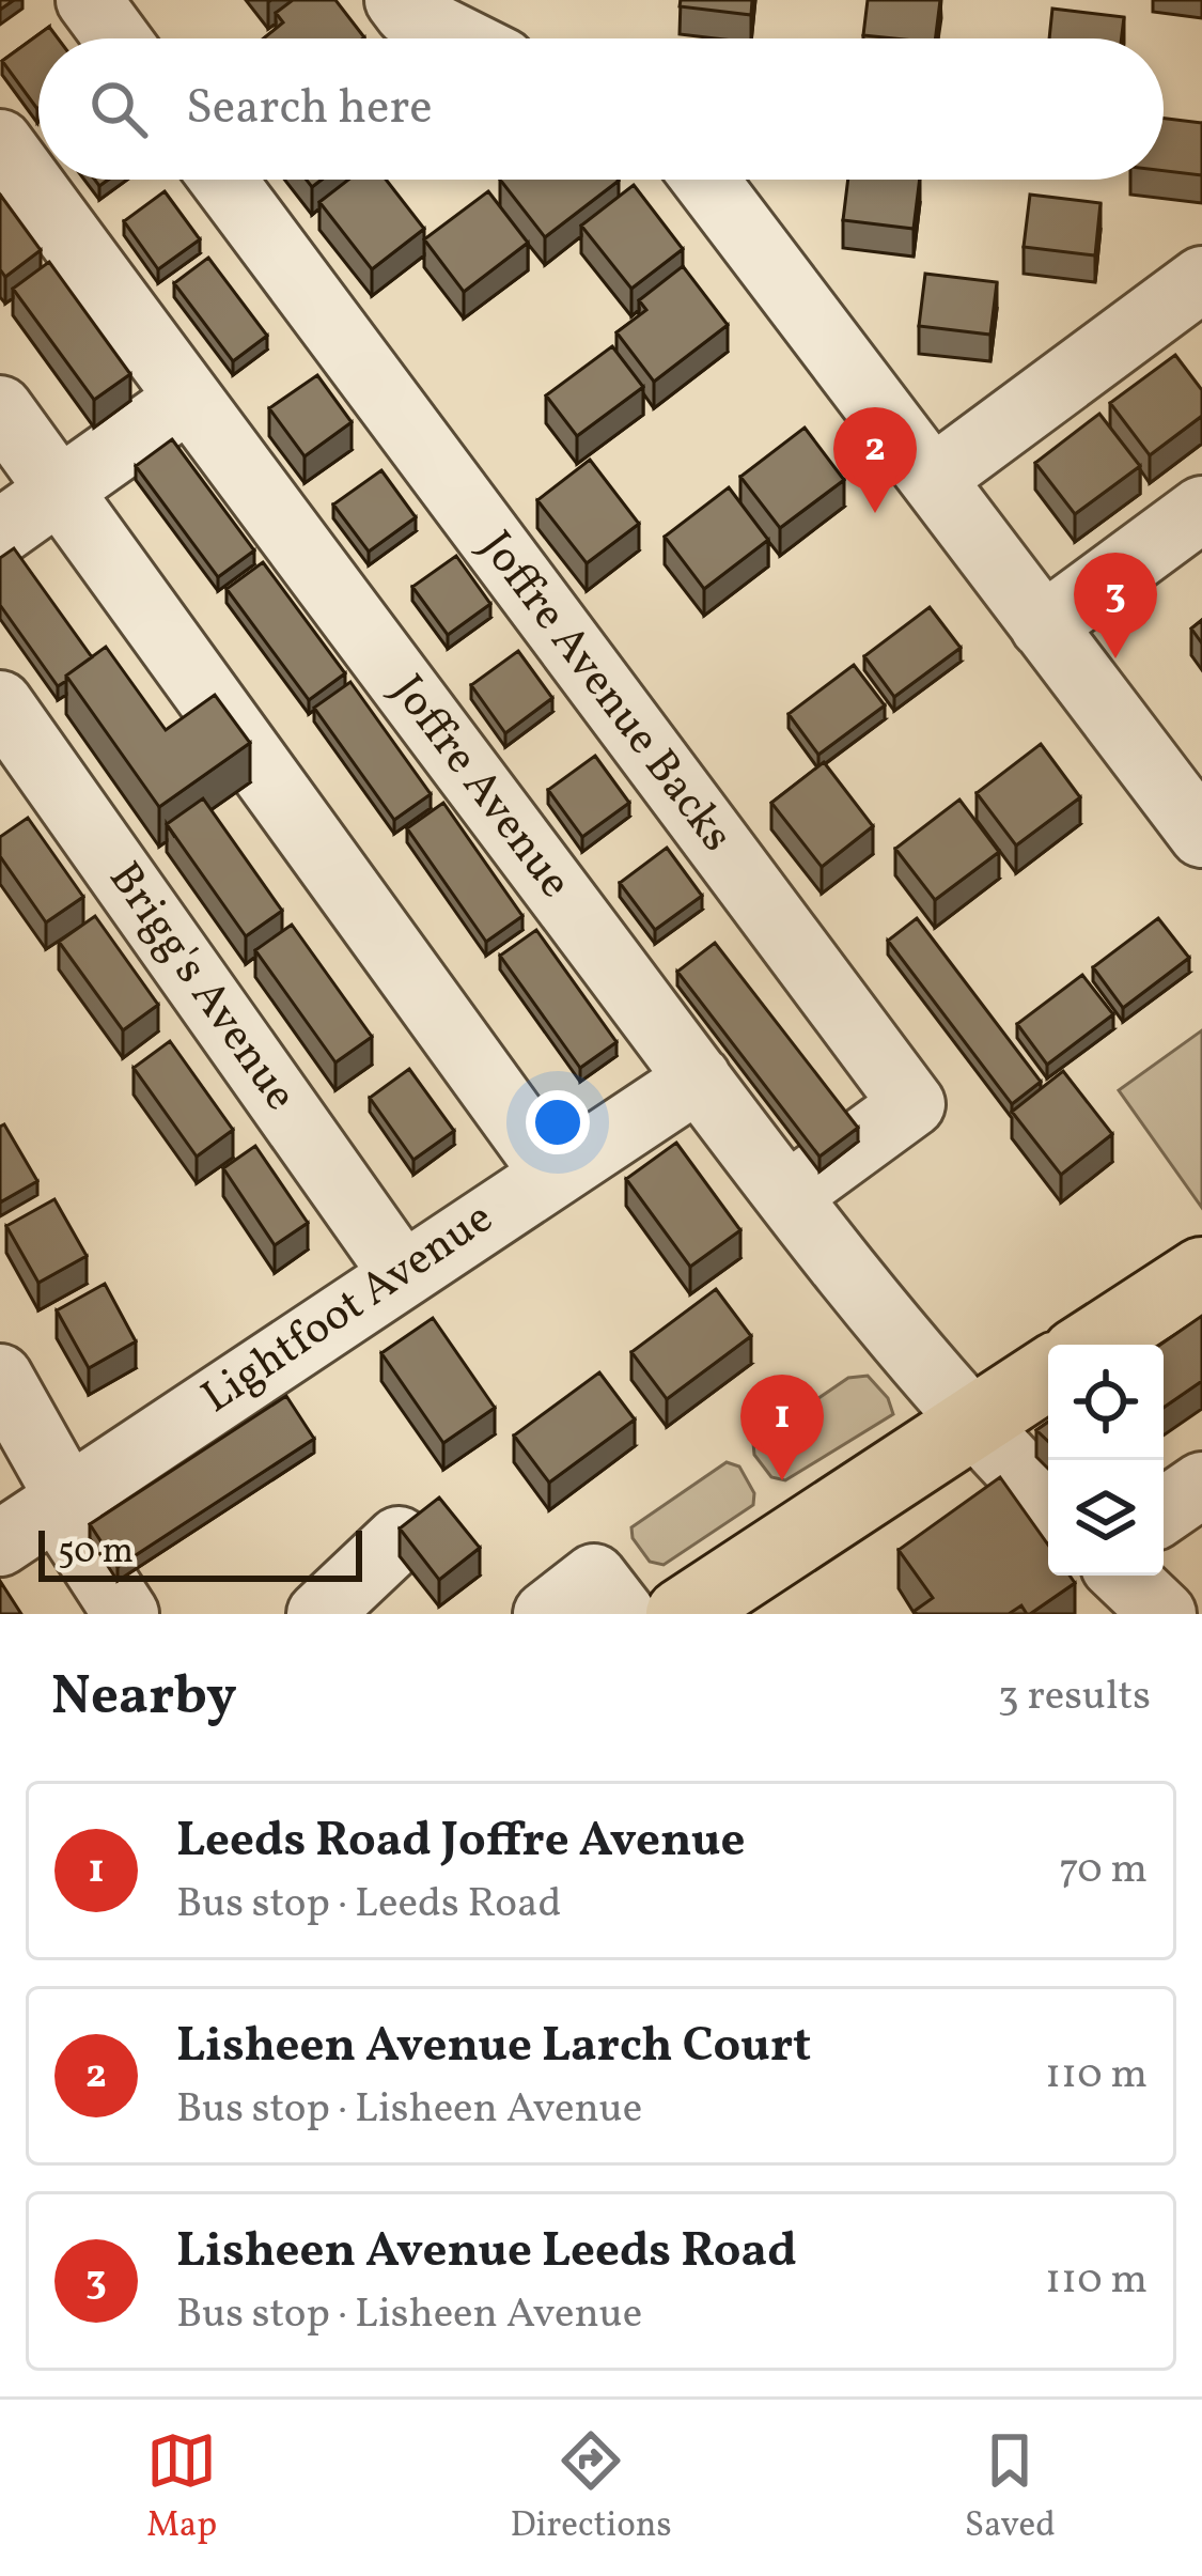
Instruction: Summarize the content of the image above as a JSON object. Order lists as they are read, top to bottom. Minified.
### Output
{"streets":{"street":["Joffre Avenue Backs","Joffre Avenue","Brigg's Avenue","Lightfoot Avenue"]},"crossings":[["Joffre Avenue Backs","Joffre Avenue"],["Joffre Avenue","Lightfoot Avenue"],["Brigg's Avenue","Lightfoot Avenue"]],"scale_bar":"50 m","page":{"search":"Search here","pins":["2","3","1"],"scale":"50 m","heading":["Nearby","3 results"],"list":[{"mark":"1","name":"Leeds Road Joffre Avenue","note":"Bus stop · Leeds Road","value":"70 m"},{"mark":"2","name":"Lisheen Avenue Larch Court","note":"Bus stop · Lisheen Avenue","value":"110 m"},{"mark":"3","name":"Lisheen Avenue Leeds Road","note":"Bus stop · Lisheen Avenue","value":"110 m"}],"nav":["Map","Directions","Saved"]}}
